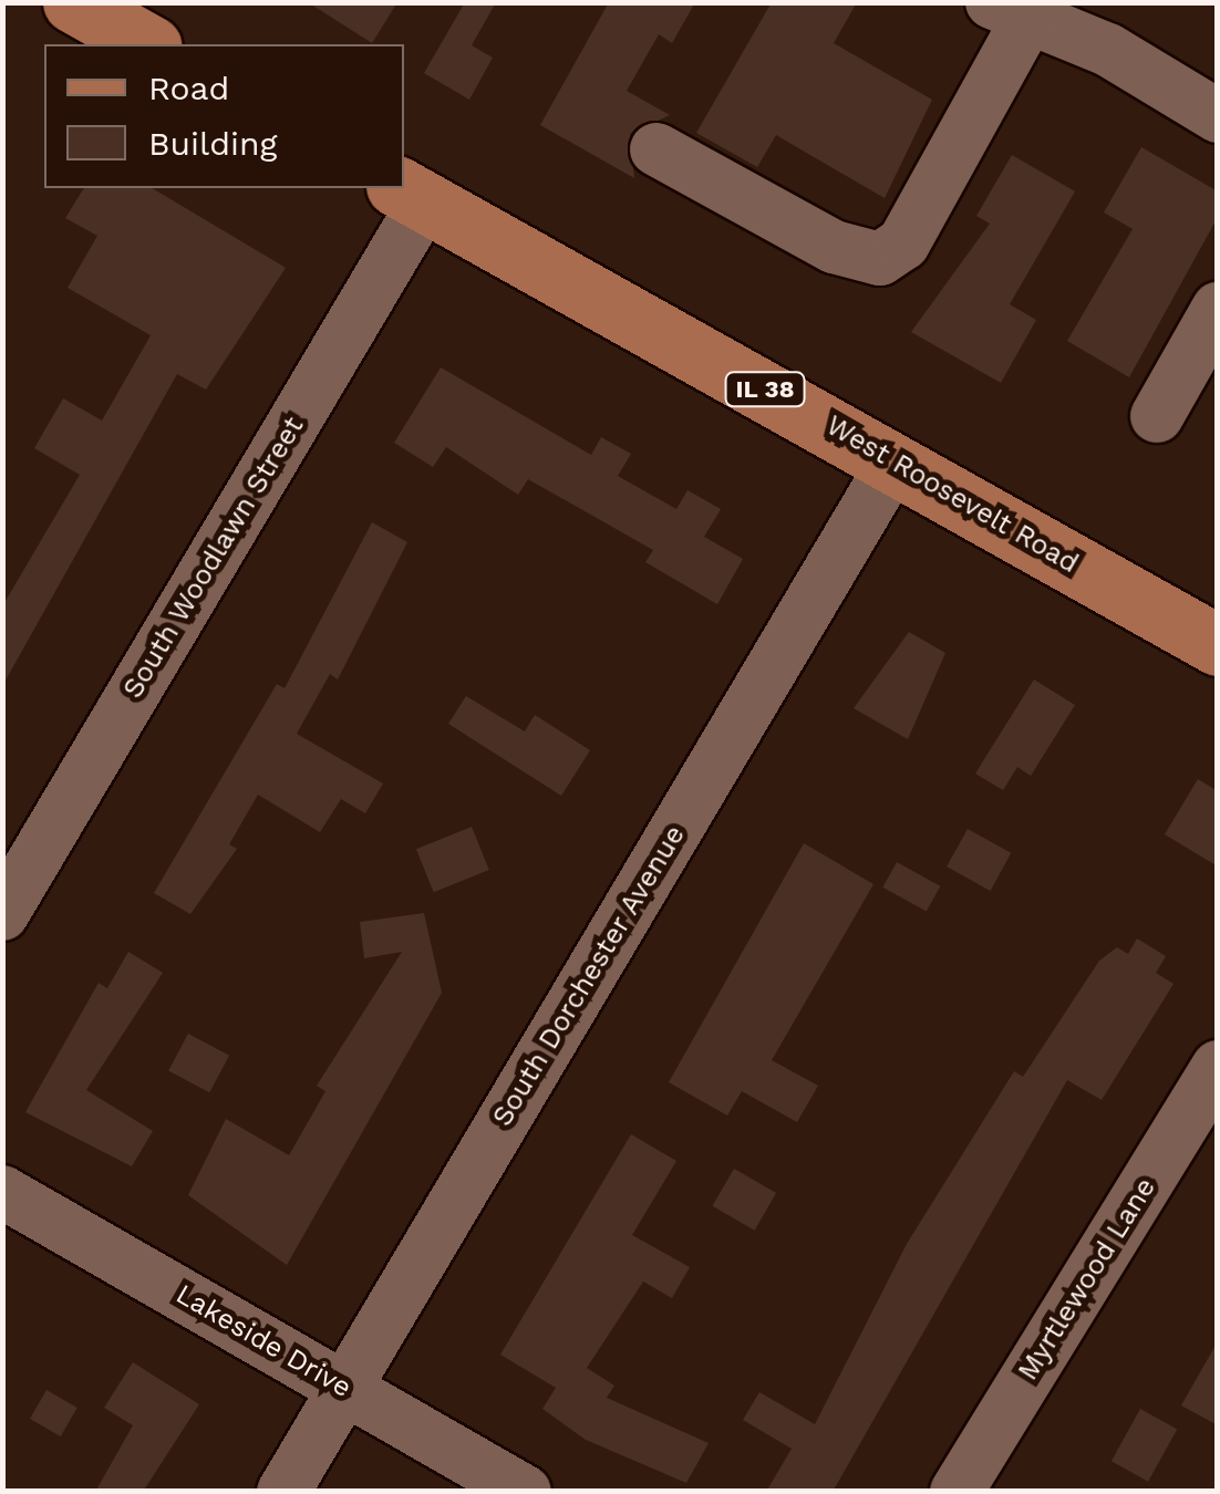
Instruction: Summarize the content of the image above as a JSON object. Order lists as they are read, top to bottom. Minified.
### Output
{"streets":{"main road":["IL 38","West Roosevelt Road"],"street":["South Woodlawn Street","South Dorchester Avenue","Myrtlewood Lane","Lakeside Drive"]},"crossings":[["West Roosevelt Road","South Woodlawn Street"],["West Roosevelt Road","South Dorchester Avenue"],["South Dorchester Avenue","Lakeside Drive"]],"legend":["Road","Building"]}
